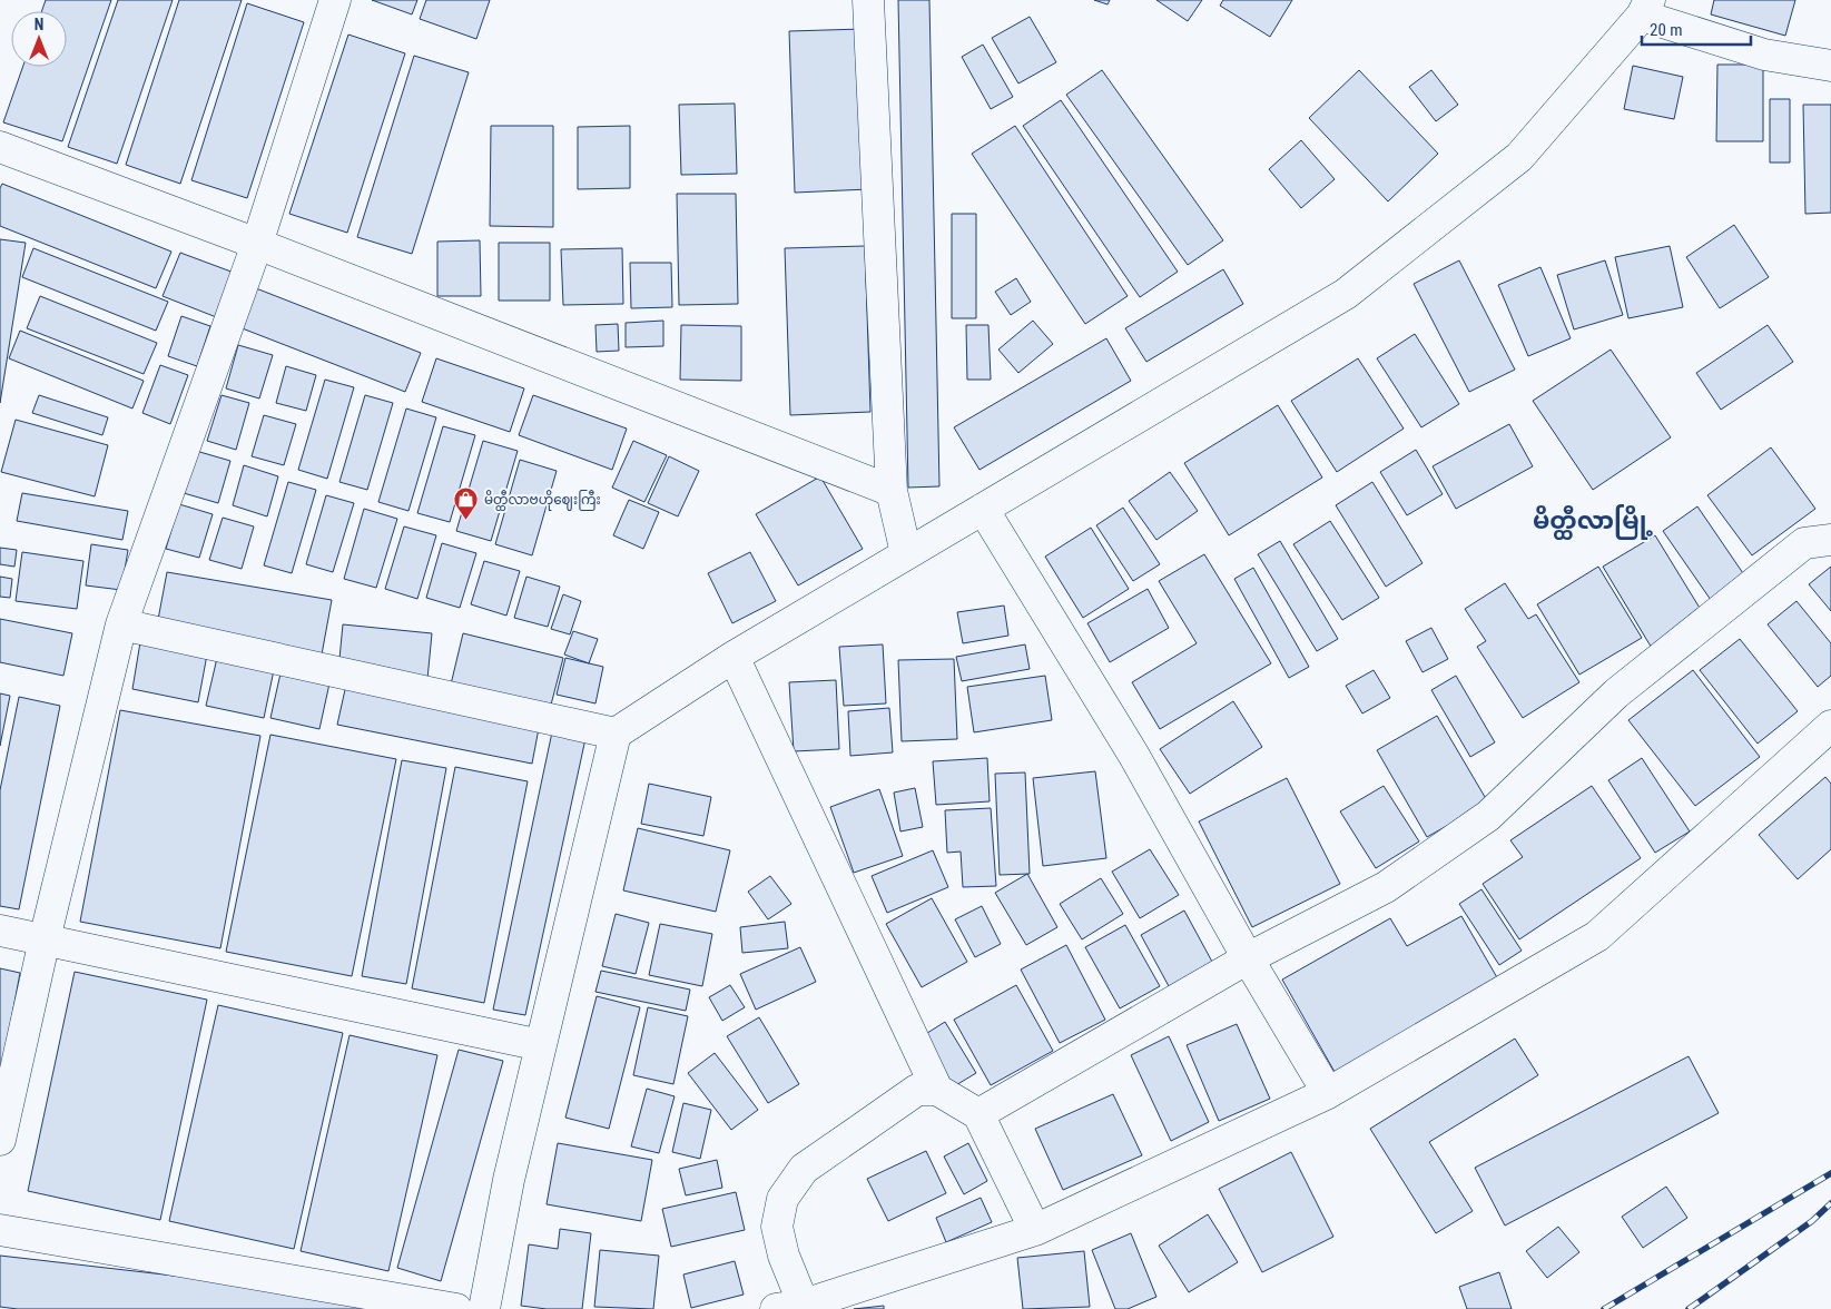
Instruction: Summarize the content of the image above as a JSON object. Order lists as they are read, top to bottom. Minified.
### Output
{"districts":["မိတ္ထီလာမြို့"],"places":{"shop":["မိတ္ထီလာဗဟိုဈေးကြီး"]},"scale_bar":"20 m","north":"top"}
